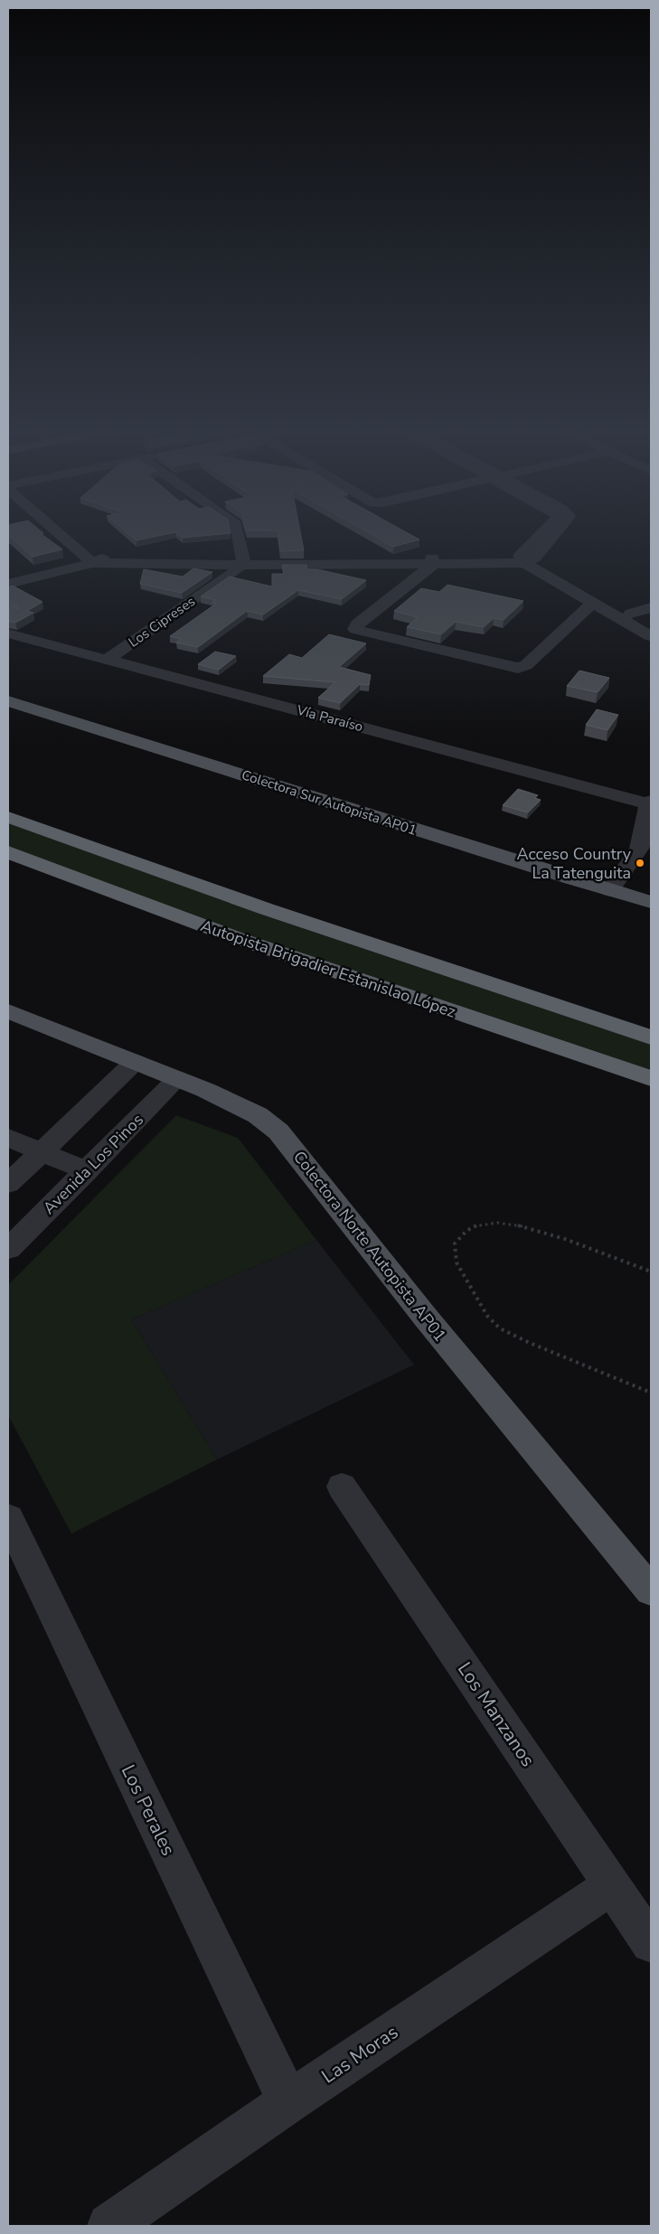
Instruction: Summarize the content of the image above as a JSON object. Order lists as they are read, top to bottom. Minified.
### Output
{"streets":{"highway":["Autopista Brigadier Estanislao López"],"main road":["Colectora Sur Autopista AP01","Colectora Norte Autopista AP01"],"street":["Los Cipreses","Vía Paraíso","Avenida Los Pinos","Los Manzanos","Los Perales","Las Moras"]},"crossings":[["Los Cipreses","Vía Paraíso"],["Avenida Los Pinos","Colectora Norte Autopista AP01"],["Los Manzanos","Las Moras"],["Los Perales","Las Moras"]],"places":["Acceso Country La Tatenguita"]}
